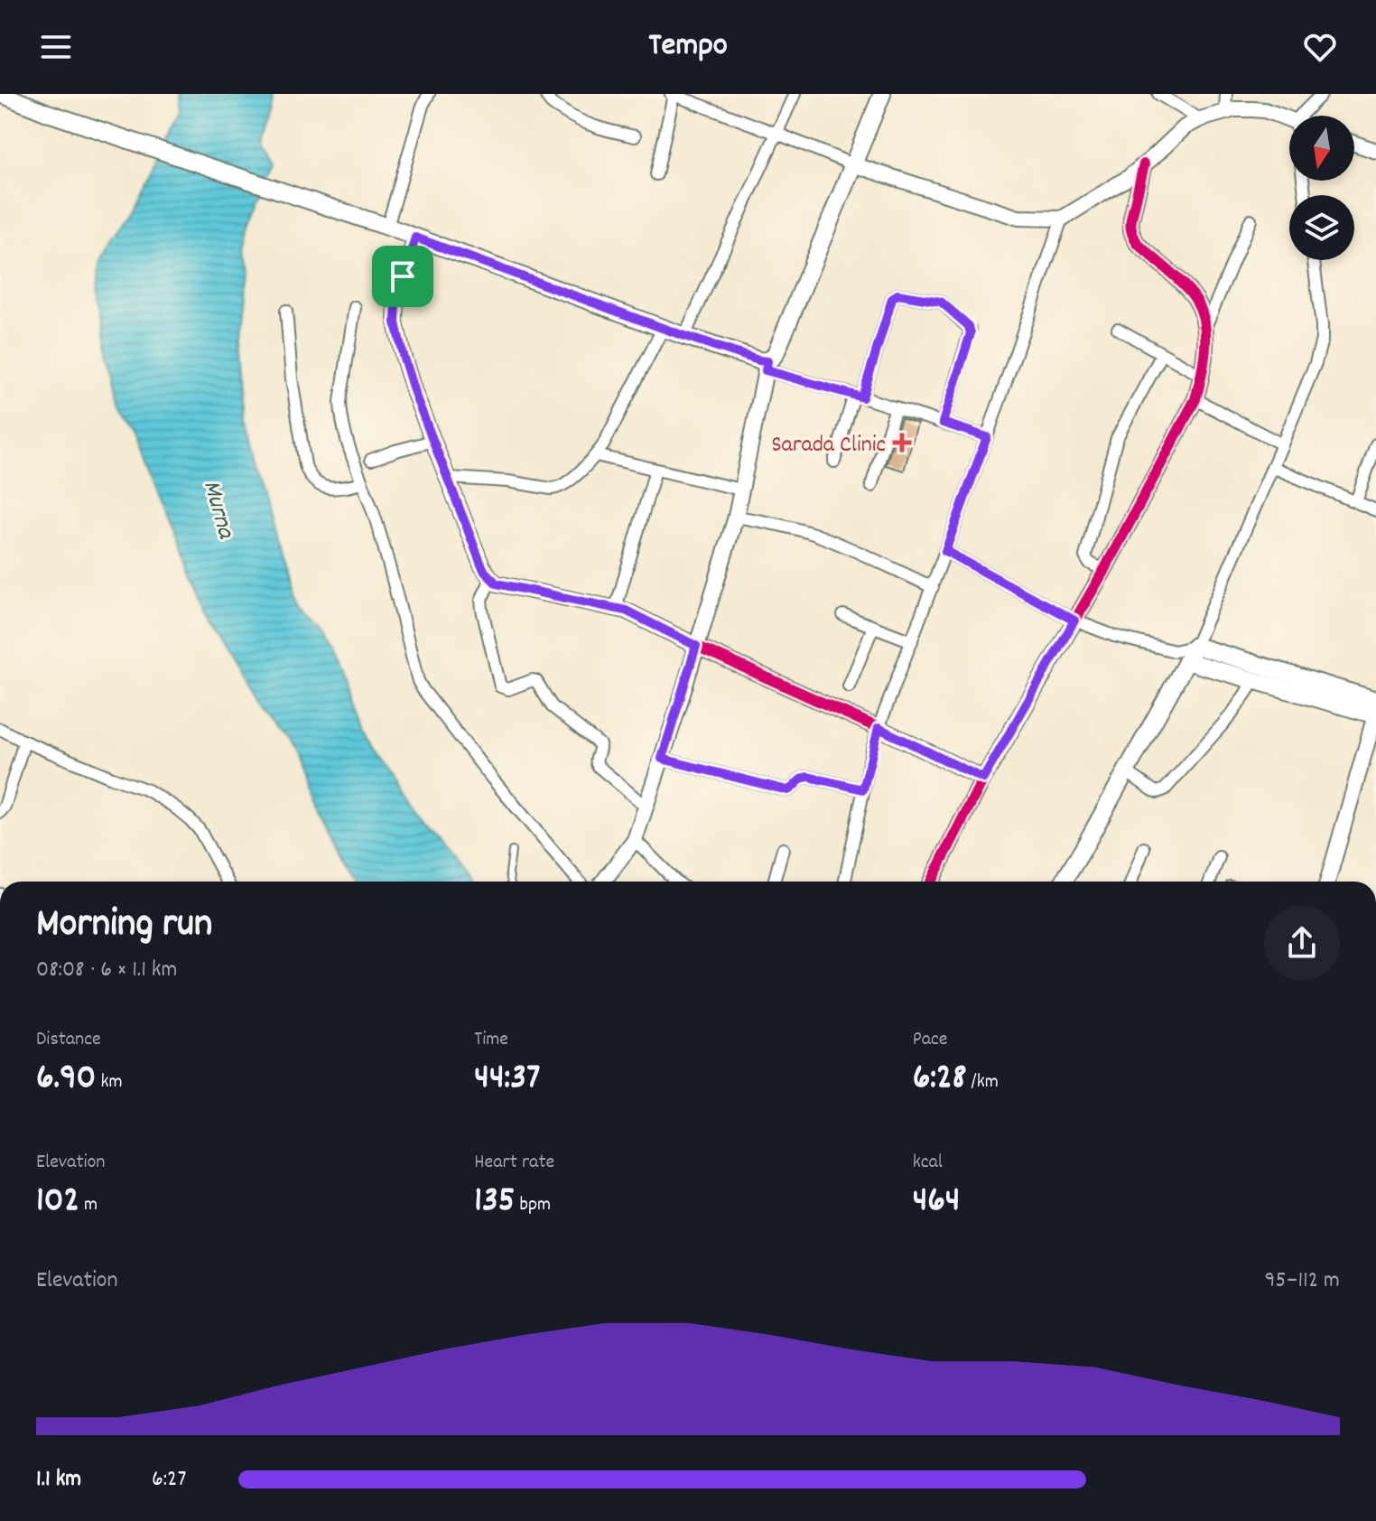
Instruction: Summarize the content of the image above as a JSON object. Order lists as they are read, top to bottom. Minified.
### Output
{"water":["Murna"],"places":{"health":["Sarada Clinic"]},"north":"bottom","page":{"header":"Tempo","heading":["Morning run","08:08 · 6 × 1.1 km"],"stats":[["Distance","6.90 km"],["Time","44:37"],["Pace","6:28 /km"],["Elevation","102 m"],["Heart rate","135 bpm"],["kcal","464"]],"chart":["Elevation","95–112 m"],"list":[{"name":"1.1 km","note":"6:27"}]}}
